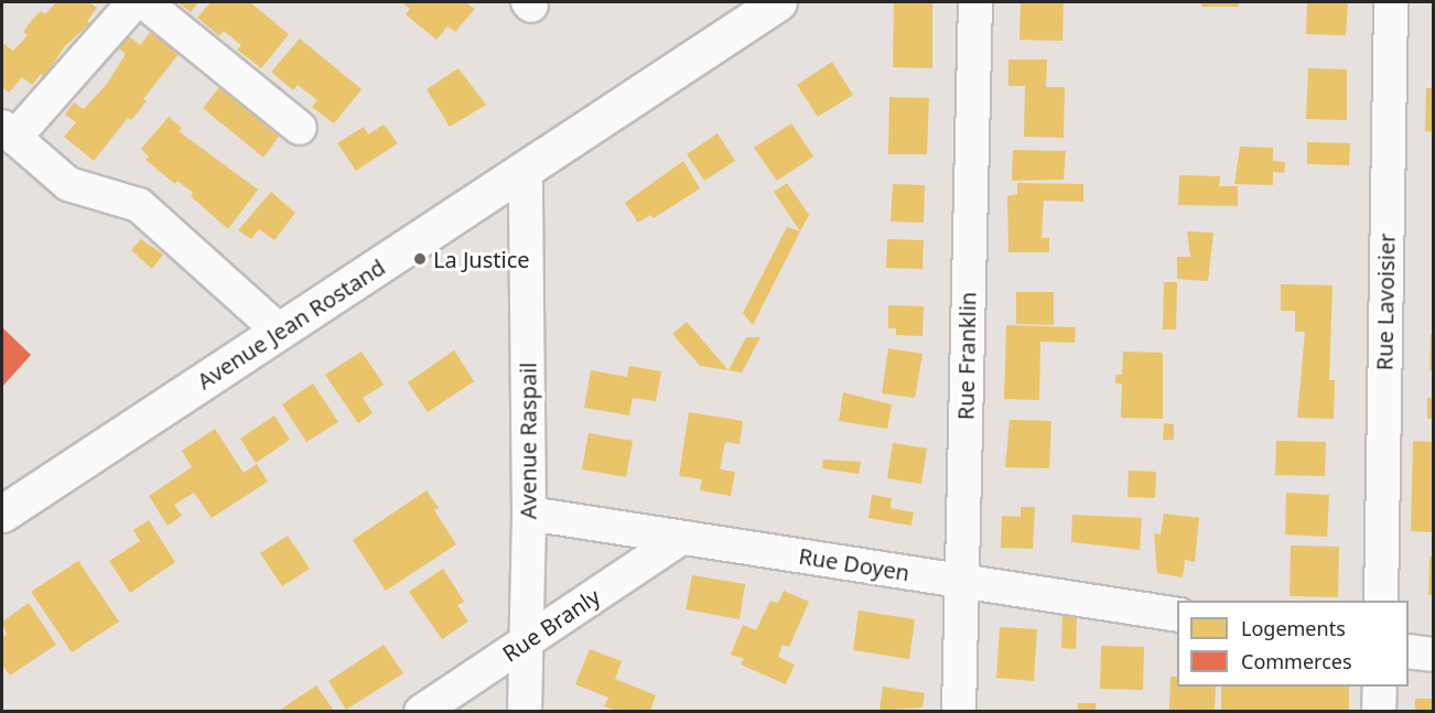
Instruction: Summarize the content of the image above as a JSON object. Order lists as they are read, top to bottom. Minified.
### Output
{"streets":{"street":["Rue Lavoisier","Avenue Jean Rostand","Rue Franklin","Avenue Raspail","Rue Doyen","Rue Branly"]},"crossings":[["Avenue Jean Rostand","Avenue Raspail"],["Rue Franklin","Rue Doyen"],["Avenue Raspail","Rue Doyen"],["Avenue Raspail","Rue Branly"],["Rue Doyen","Rue Branly"]],"places":["La Justice"],"legend":["Logements","Commerces"]}
